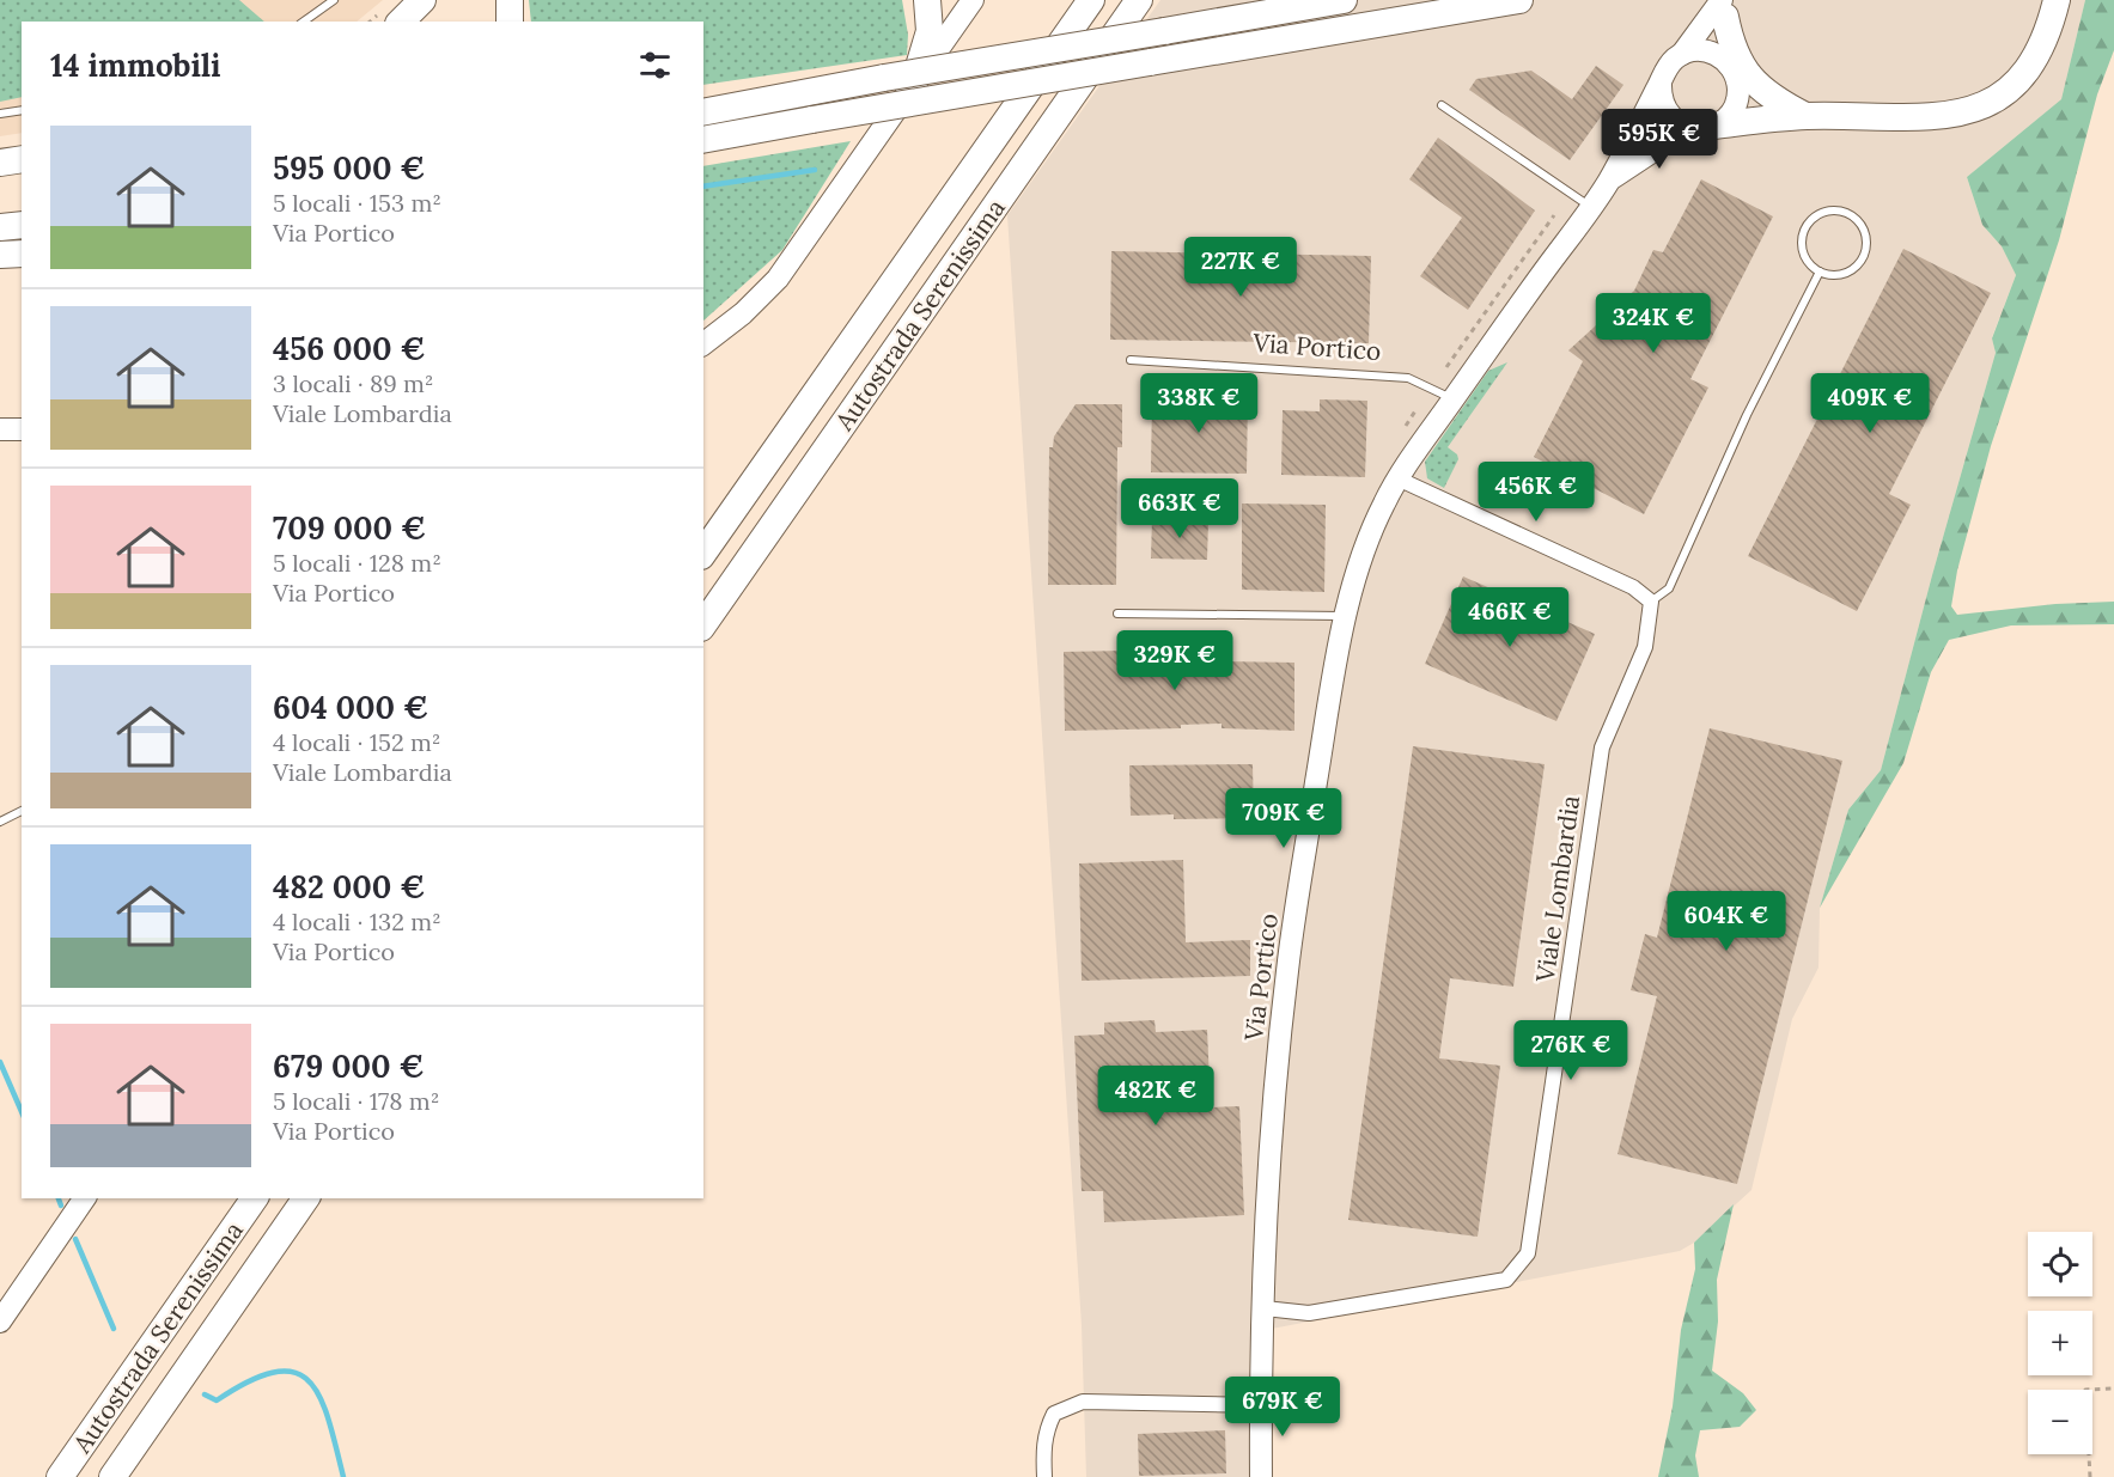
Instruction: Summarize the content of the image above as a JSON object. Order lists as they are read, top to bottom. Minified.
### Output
{"streets":{"highway":["Autostrada Serenissima"],"main road":["Via Portico"],"street":["Viale Lombardia"]},"crossings":[["Via Portico","Viale Lombardia"]],"page":{"heading":"14 immobili","list":[{"name":"595 000 €","note":"5 locali · 153 m² · Via Portico"},{"name":"456 000 €","note":"3 locali · 89 m² · Viale Lombardia"},{"name":"709 000 €","note":"5 locali · 128 m² · Via Portico"},{"name":"604 000 €","note":"4 locali · 152 m² · Viale Lombardia"},{"name":"482 000 €","note":"4 locali · 132 m² · Via Portico"},{"name":"679 000 €","note":"5 locali · 178 m² · Via Portico"}],"price":["595K €","227K €","324K €","338K €","409K €","456K €","663K €","466K €","329K €","709K €","604K €","276K €","482K €","679K €"],"map_buttons":["+","−"]}}
